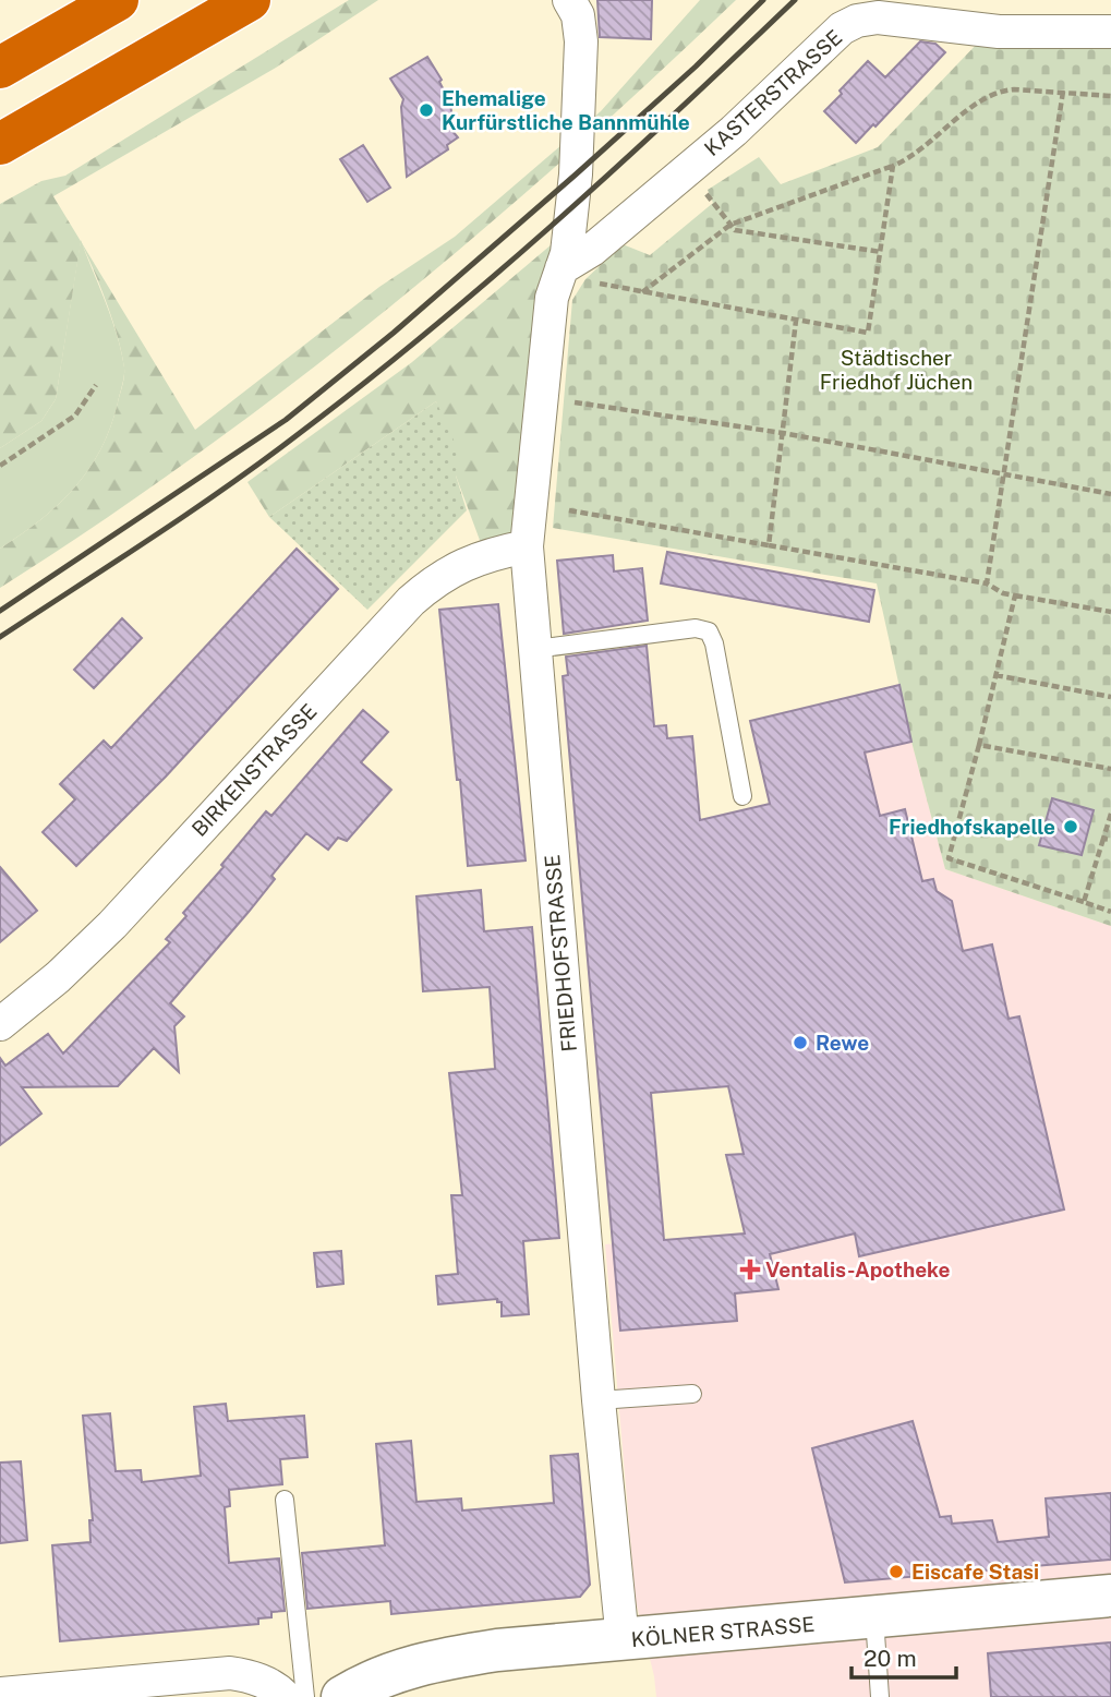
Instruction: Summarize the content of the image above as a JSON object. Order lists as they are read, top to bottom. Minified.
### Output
{"streets":{"main road":["KÖLNER STRASSE"],"street":["KASTERSTRASSE","BIRKENSTRASSE","FRIEDHOFSTRASSE"]},"crossings":[["KASTERSTRASSE","FRIEDHOFSTRASSE"],["BIRKENSTRASSE","FRIEDHOFSTRASSE"],["FRIEDHOFSTRASSE","KÖLNER STRASSE"]],"parks":["Städtischer Friedhof Jüchen"],"places":{"other":["Ehemalige Kurfürstliche Bannmühle","Friedhofskapelle","Rewe","Eiscafe Stasi"],"health":["Ventalis-Apotheke"]},"scale_bar":"20 m"}
